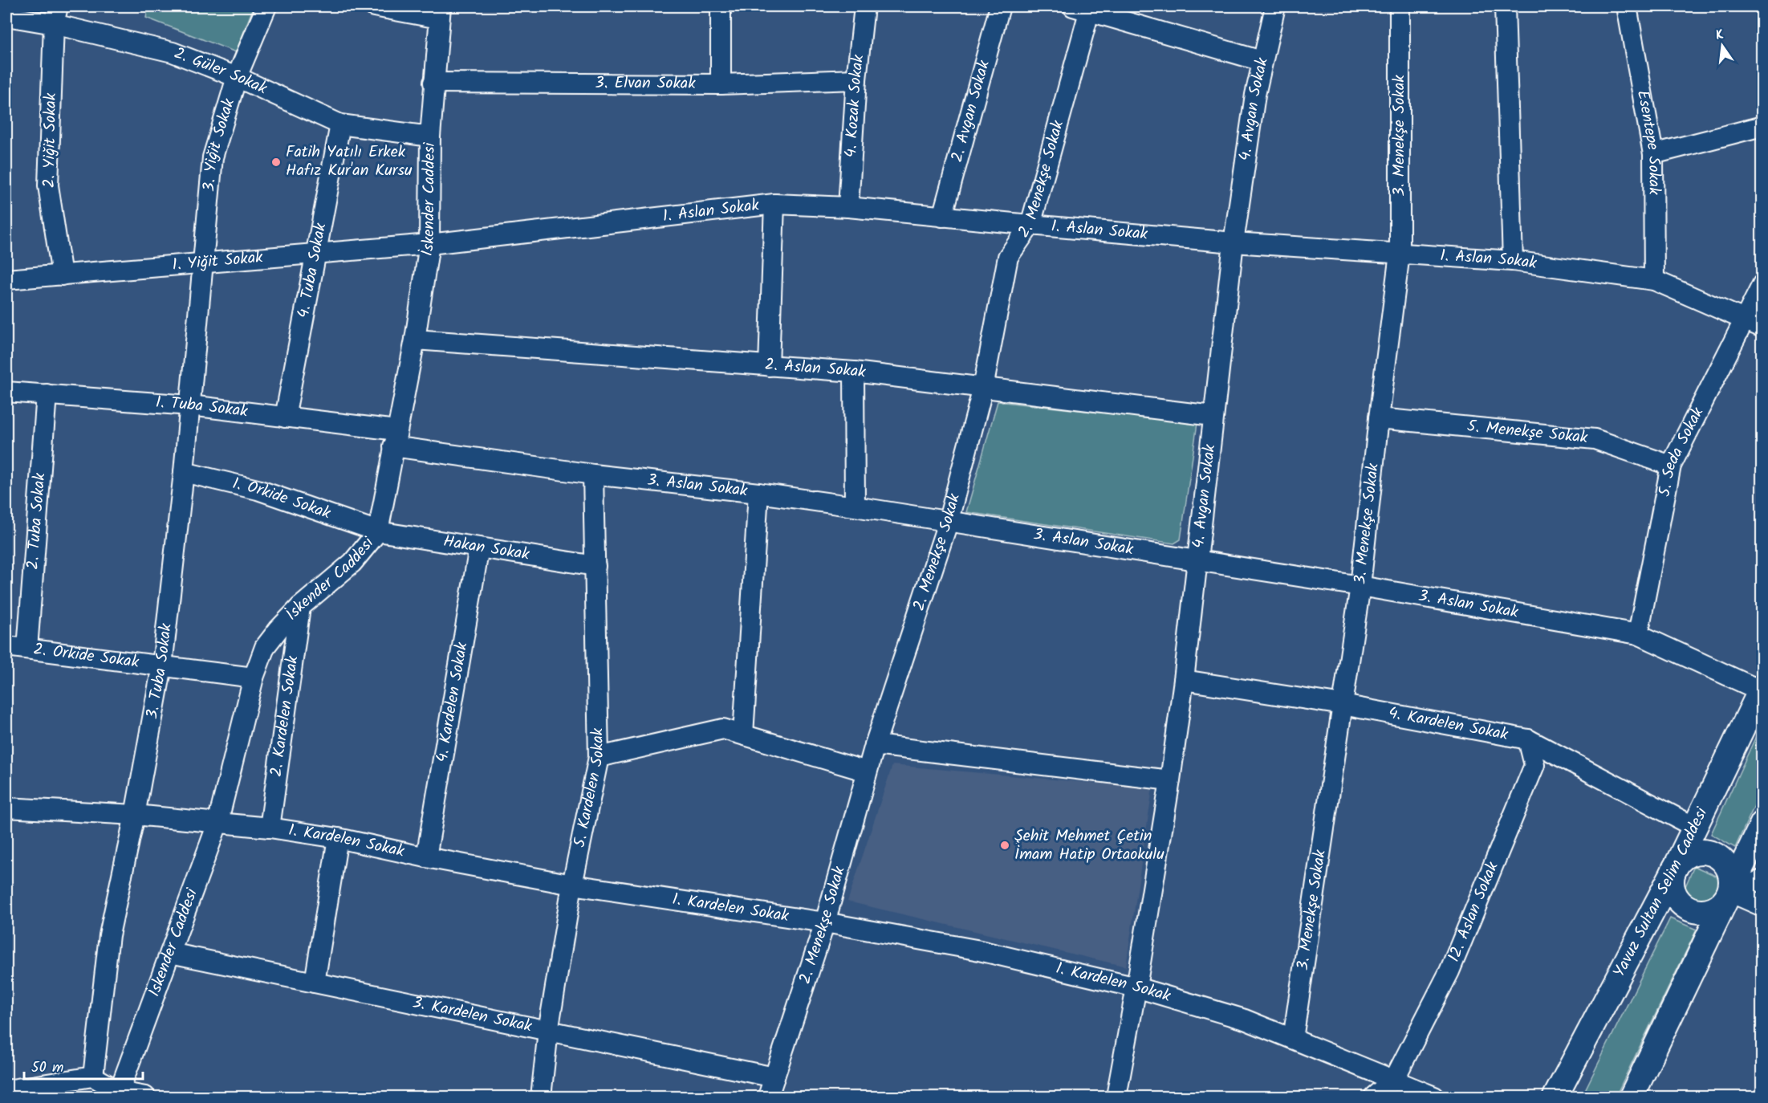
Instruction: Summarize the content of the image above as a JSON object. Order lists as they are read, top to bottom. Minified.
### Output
{"streets":{"main road":["Yavuz Sultan Selim Caddesi"],"street":["2. Güler Sokak","3. Elvan Sokak","4. Kozak Sokak","4. Avgan Sokak","2. Avgan Sokak","3. Menekşe Sokak","2. Yiğit Sokak","Esentepe Sokak","3. Yiğit Sokak","2. Menekşe Sokak","İskender Caddesi","1. Aslan Sokak","1. Yiğit Sokak","4. Tuba Sokak","2. Aslan Sokak","1. Tuba Sokak","5. Menekşe Sokak","5. Seda Sokak","3. Aslan Sokak","1. Orkide Sokak","2. Tuba Sokak","Hakan Sokak","2. Orkide Sokak","3. Tuba Sokak","4. Kardelen Sokak","2. Kardelen Sokak","5. Kardelen Sokak","1. Kardelen Sokak","12. Aslan Sokak","3. Kardelen Sokak"]},"crossings":[["2. Güler Sokak","2. Yiğit Sokak"],["2. Güler Sokak","3. Yiğit Sokak"],["2. Güler Sokak","İskender Caddesi"],["2. Güler Sokak","4. Tuba Sokak"],["3. Elvan Sokak","4. Kozak Sokak"],["3. Elvan Sokak","İskender Caddesi"],["4. Kozak Sokak","1. Aslan Sokak"],["4. Avgan Sokak","1. Aslan Sokak"],["4. Avgan Sokak","2. Aslan Sokak"],["4. Avgan Sokak","3. Aslan Sokak"],["4. Avgan Sokak","4. Kardelen Sokak"],["4. Avgan Sokak","1. Kardelen Sokak"],["2. Avgan Sokak","1. Aslan Sokak"],["3. Menekşe Sokak","1. Aslan Sokak"],["3. Menekşe Sokak","5. Menekşe Sokak"],["3. Menekşe Sokak","3. Aslan Sokak"],["3. Menekşe Sokak","4. Kardelen Sokak"],["3. Menekşe Sokak","1. Kardelen Sokak"],["2. Yiğit Sokak","1. Yiğit Sokak"],["Esentepe Sokak","1. Aslan Sokak"],["3. Yiğit Sokak","1. Yiğit Sokak"],["3. Yiğit Sokak","3. Tuba Sokak"],["2. Menekşe Sokak","1. Aslan Sokak"],["2. Menekşe Sokak","2. Aslan Sokak"],["2. Menekşe Sokak","3. Aslan Sokak"],["2. Menekşe Sokak","1. Kardelen Sokak"],["2. Menekşe Sokak","3. Kardelen Sokak"],["İskender Caddesi","1. Aslan Sokak"],["İskender Caddesi","1. Yiğit Sokak"],["İskender Caddesi","2. Aslan Sokak"],["İskender Caddesi","1. Tuba Sokak"],["İskender Caddesi","3. Aslan Sokak"],["İskender Caddesi","1. Orkide Sokak"],["İskender Caddesi","Hakan Sokak"],["İskender Caddesi","2. Orkide Sokak"],["İskender Caddesi","2. Kardelen Sokak"],["İskender Caddesi","1. Kardelen Sokak"],["İskender Caddesi","3. Kardelen Sokak"],["1. Aslan Sokak","1. Yiğit Sokak"],["1. Aslan Sokak","5. Seda Sokak"],["1. Yiğit Sokak","4. Tuba Sokak"],["1. Yiğit Sokak","3. Tuba Sokak"],["4. Tuba Sokak","1. Tuba Sokak"],["1. Tuba Sokak","3. Aslan Sokak"],["1. Tuba Sokak","2. Tuba Sokak"],["1. Tuba Sokak","3. Tuba Sokak"],["5. Menekşe Sokak","5. Seda Sokak"],["5. Seda Sokak","3. Aslan Sokak"],["3. Aslan Sokak","5. Kardelen Sokak"],["3. Aslan Sokak","Yavuz Sultan Selim Caddesi"],["1. Orkide Sokak","Hakan Sokak"],["1. Orkide Sokak","3. Tuba Sokak"],["2. Tuba Sokak","2. Orkide Sokak"],["Hakan Sokak","4. Kardelen Sokak"],["Hakan Sokak","5. Kardelen Sokak"],["2. Orkide Sokak","3. Tuba Sokak"],["3. Tuba Sokak","1. Kardelen Sokak"],["4. Kardelen Sokak","1. Kardelen Sokak"],["4. Kardelen Sokak","Yavuz Sultan Selim Caddesi"],["4. Kardelen Sokak","12. Aslan Sokak"],["2. Kardelen Sokak","1. Kardelen Sokak"],["5. Kardelen Sokak","1. Kardelen Sokak"],["5. Kardelen Sokak","3. Kardelen Sokak"],["1. Kardelen Sokak","12. Aslan Sokak"]],"places":["Fatih Yatılı Erkek Hafız Kur'an Kursu","Şehit Mehmet Çetin İmam Hatip Ortaokulu"],"scale_bar":"50 m","north":"top"}
